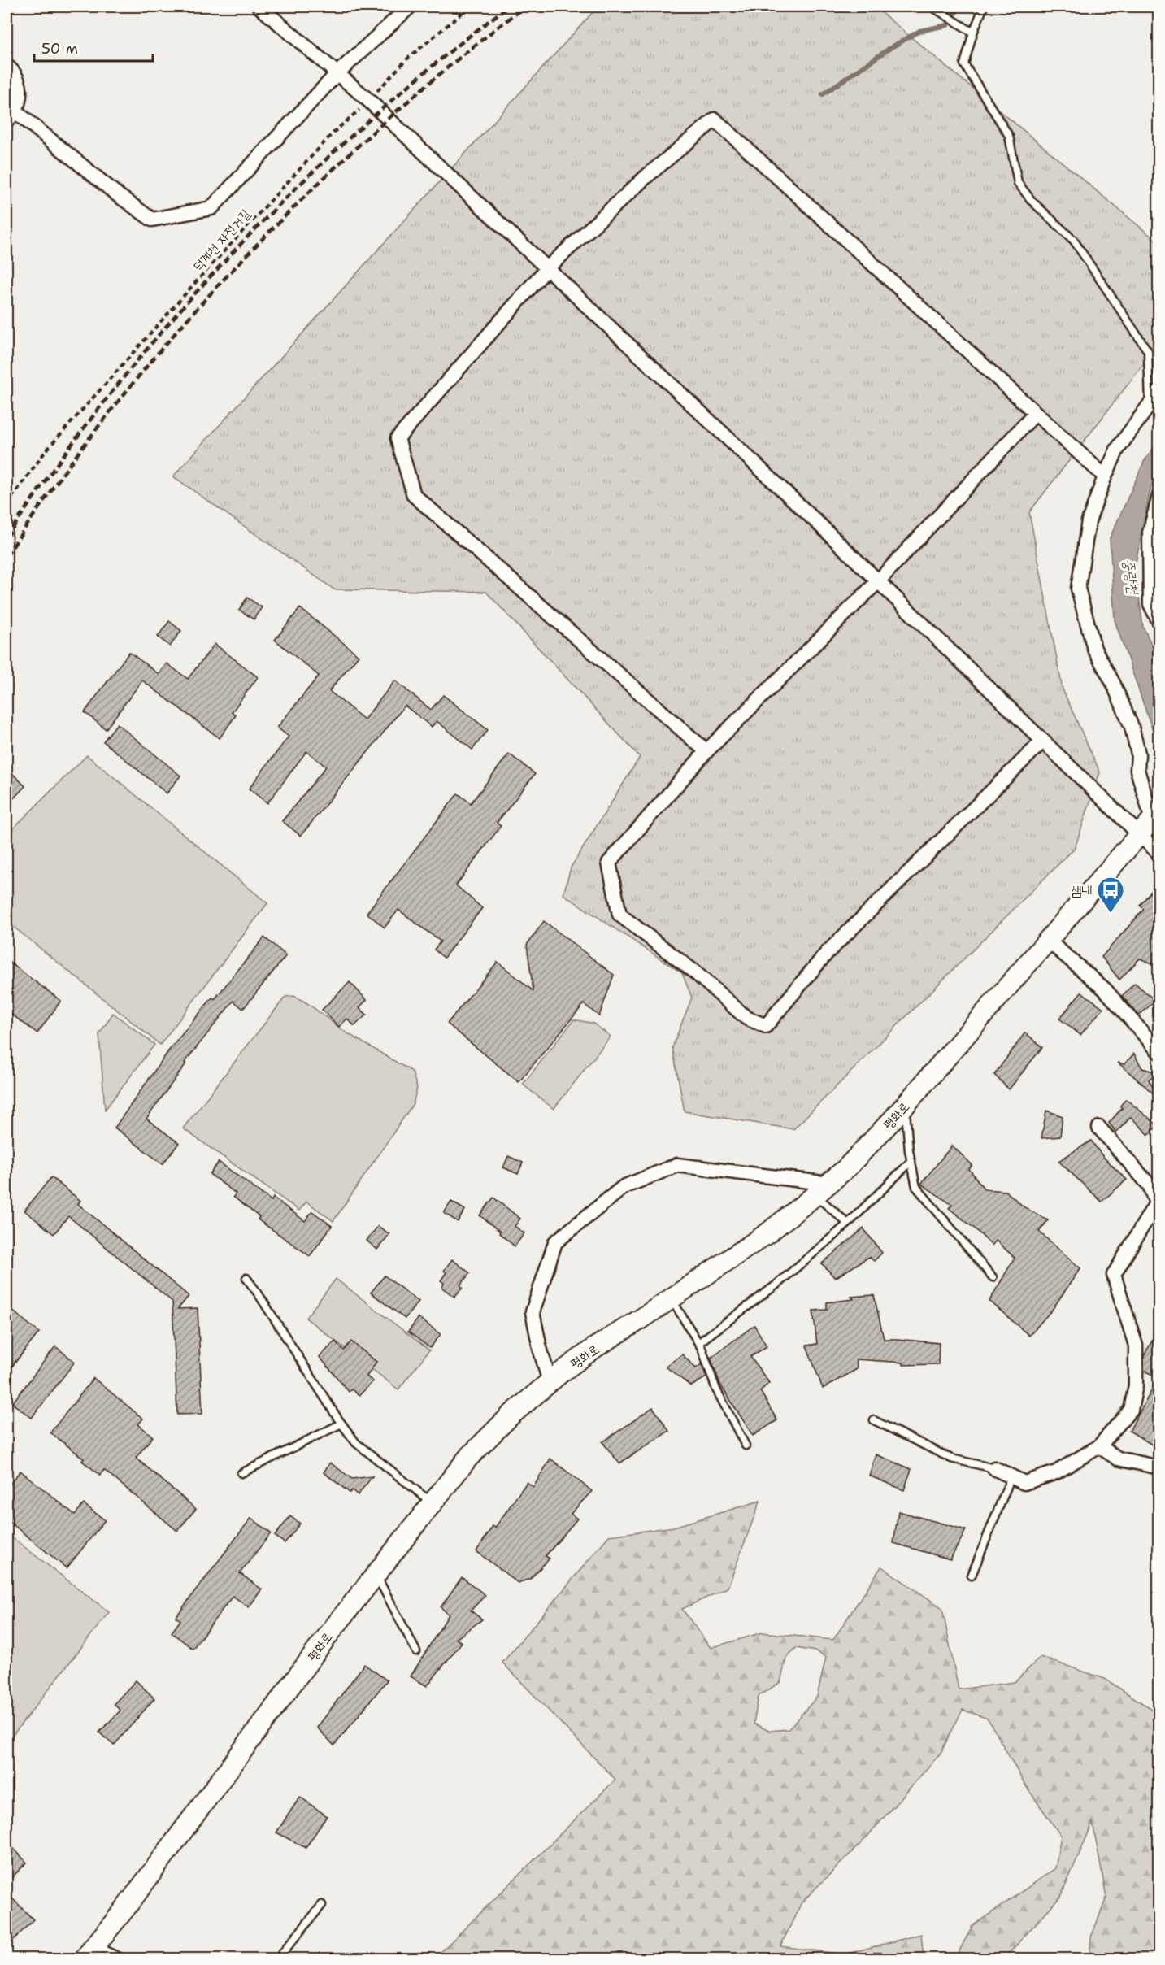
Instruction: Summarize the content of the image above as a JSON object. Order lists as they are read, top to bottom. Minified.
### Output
{"streets":{"main road":["평화로"],"path":["덕계천 자전거길"]},"water":["중랑천"],"places":{"bus stop":["샘내"]},"scale_bar":"50 m"}
